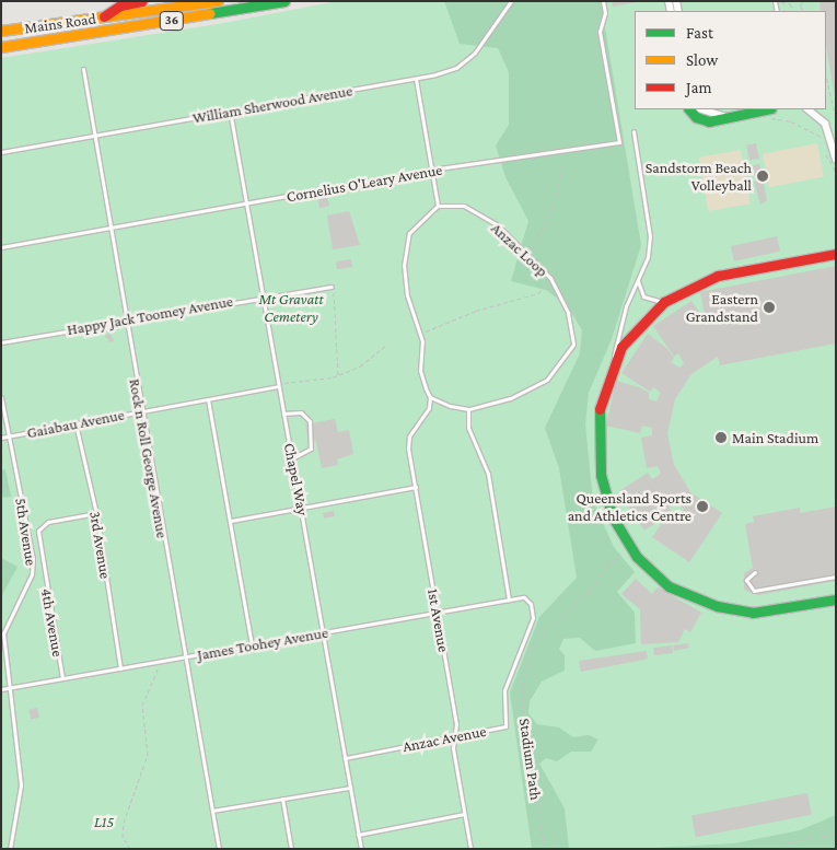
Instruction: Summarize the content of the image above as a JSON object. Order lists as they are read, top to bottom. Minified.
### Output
{"streets":{"street":["36","Mains Road"],"lane":["William Sherwood Avenue","Cornelius O'Leary Avenue","Anzac Loop","Happy Jack Toomey Avenue","Gaiabau Avenue","Rock n Roll George Avenue","Chapel Way","5th Avenue","3rd Avenue","1st Avenue","4th Avenue","James Toohey Avenue","Anzac Avenue"],"path":["Stadium Path"]},"crossings":[["William Sherwood Avenue","Rock n Roll George Avenue"],["William Sherwood Avenue","Chapel Way"],["Cornelius O'Leary Avenue","Rock n Roll George Avenue"],["Cornelius O'Leary Avenue","Chapel Way"],["Anzac Loop","1st Avenue"],["Happy Jack Toomey Avenue","Rock n Roll George Avenue"],["Happy Jack Toomey Avenue","Chapel Way"],["Gaiabau Avenue","Rock n Roll George Avenue"],["Gaiabau Avenue","Chapel Way"],["Gaiabau Avenue","5th Avenue"],["Gaiabau Avenue","3rd Avenue"],["Rock n Roll George Avenue","James Toohey Avenue"],["Chapel Way","James Toohey Avenue"],["Chapel Way","Anzac Avenue"],["5th Avenue","James Toohey Avenue"],["3rd Avenue","4th Avenue"],["3rd Avenue","James Toohey Avenue"],["1st Avenue","James Toohey Avenue"],["1st Avenue","Anzac Avenue"],["4th Avenue","James Toohey Avenue"],["James Toohey Avenue","Anzac Avenue"]],"parks":["Mt Gravatt Cemetery","L15"],"places":["Sandstorm Beach Volleyball","Eastern Grandstand","Main Stadium","Queensland Sports and Athletics Centre"],"legend":["Fast","Slow","Jam"]}
